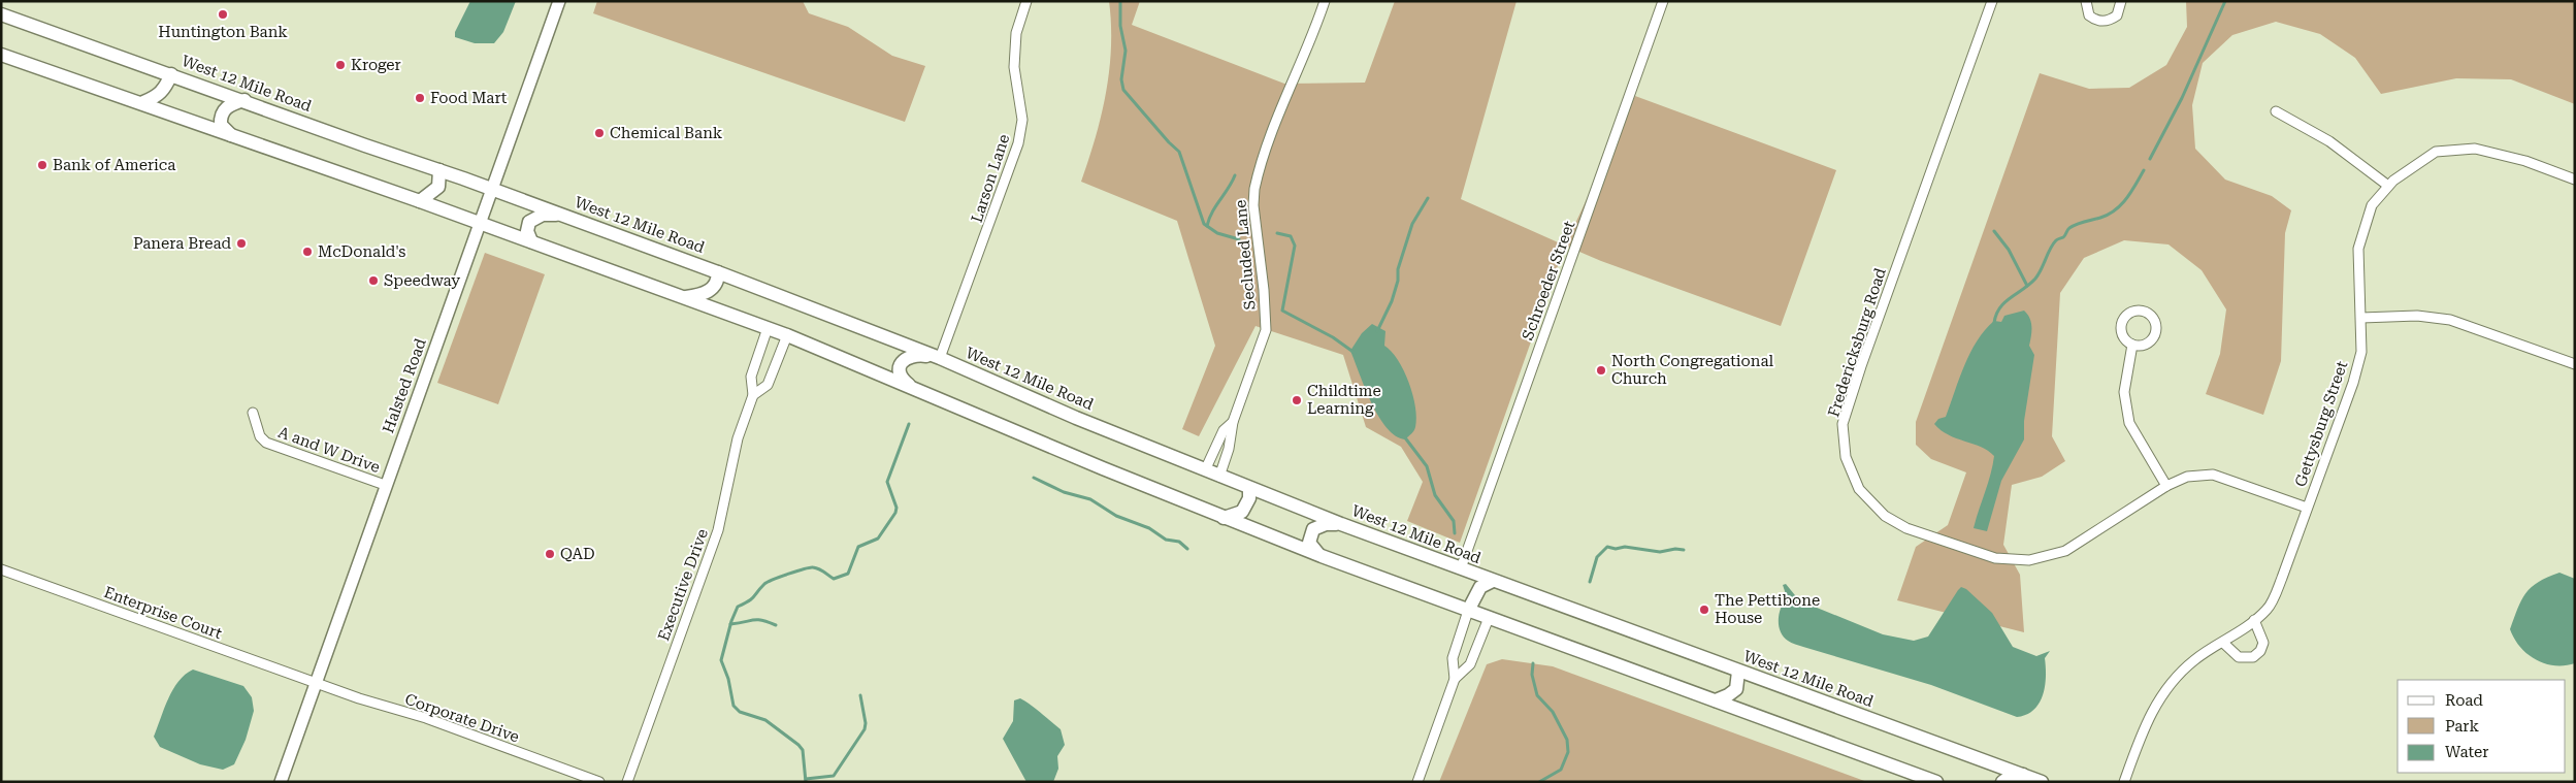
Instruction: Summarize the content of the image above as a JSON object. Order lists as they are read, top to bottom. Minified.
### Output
{"streets":{"main road":["West 12 Mile Road"],"street":["Larson Lane","Secluded Lane","Schroeder Street","Fredericksburg Road","Halsted Road","Gettysburg Street","A and W Drive","Executive Drive","Enterprise Court","Corporate Drive"]},"crossings":[["West 12 Mile Road","Larson Lane"],["West 12 Mile Road","Secluded Lane"],["West 12 Mile Road","Schroeder Street"],["West 12 Mile Road","Halsted Road"],["Fredericksburg Road","Gettysburg Street"],["Halsted Road","A and W Drive"],["Halsted Road","Enterprise Court"],["Halsted Road","Corporate Drive"],["Enterprise Court","Corporate Drive"]],"places":["Huntington Bank","Kroger","Food Mart","Chemical Bank","Bank of America","Panera Bread","McDonald's","Speedway","North Congregational Church","Childtime Learning","QAD","The Pettibone House"],"legend":["Road","Park","Water"]}
